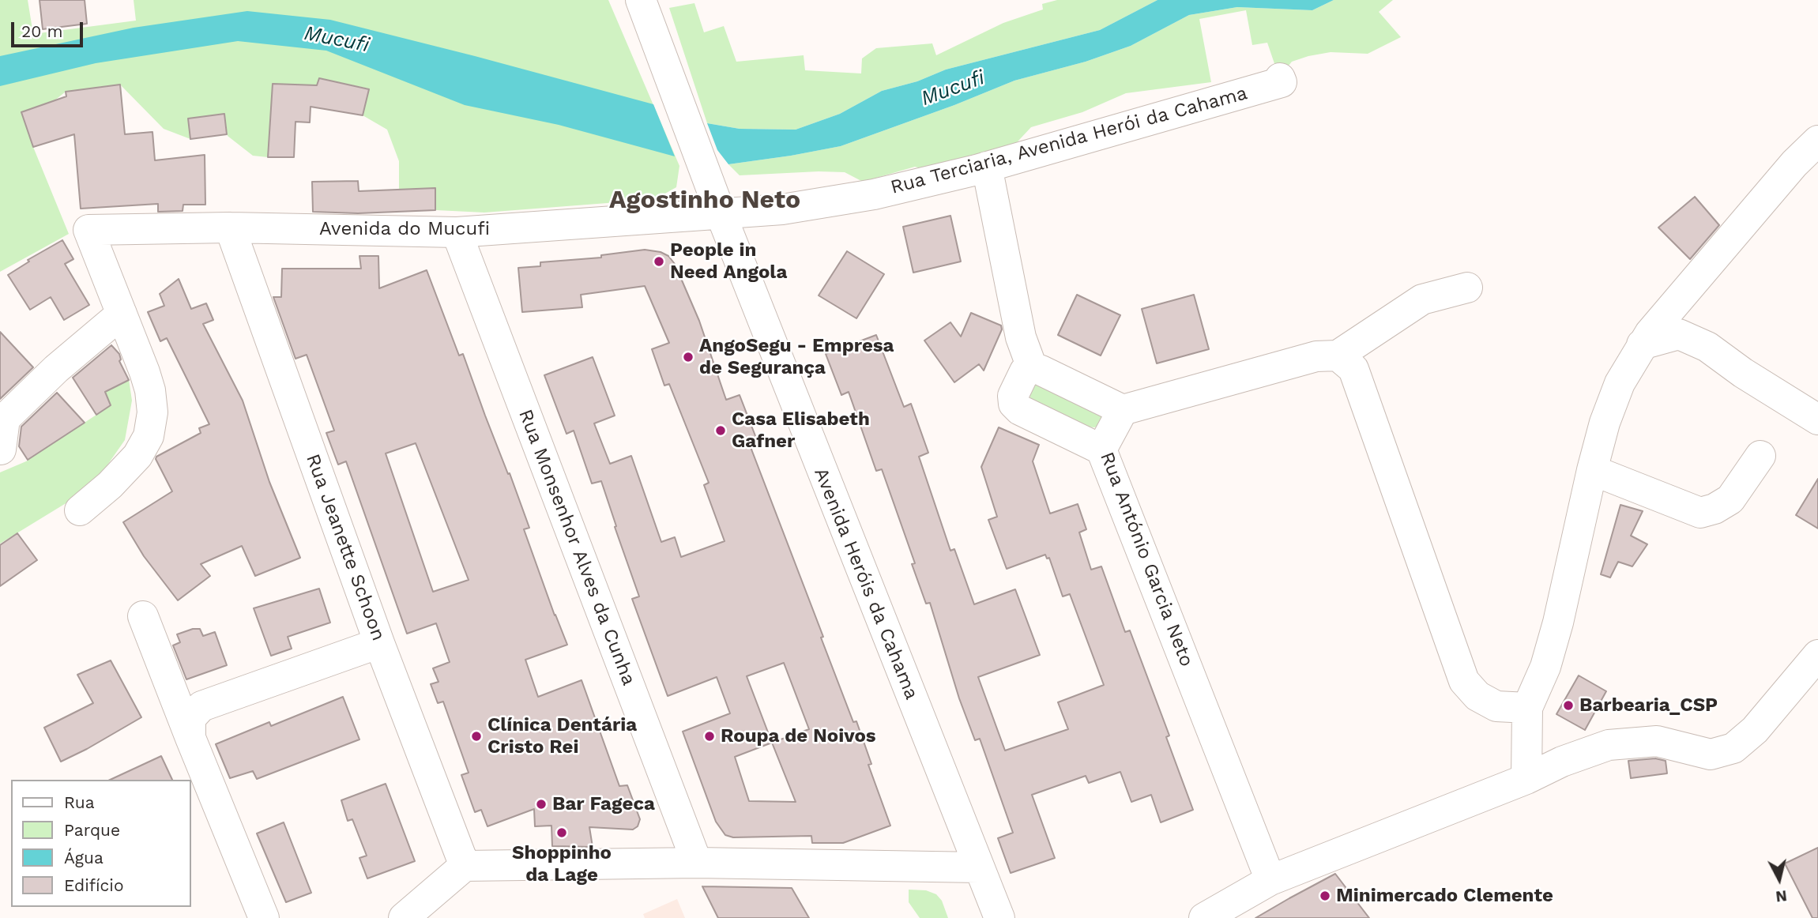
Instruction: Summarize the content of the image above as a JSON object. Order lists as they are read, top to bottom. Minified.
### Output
{"streets":{"street":["Rua Terciaria, Avenida Herói da Cahama","Avenida do Mucufi","Rua Jeanette Schoon","Rua Monsenhor Alves da Cunha","Rua António Garcia Neto","Avenida Heróis da Cahama"]},"crossings":[["Rua Terciaria, Avenida Herói da Cahama","Avenida do Mucufi"],["Rua Terciaria, Avenida Herói da Cahama","Avenida Heróis da Cahama"],["Avenida do Mucufi","Rua Jeanette Schoon"],["Avenida do Mucufi","Rua Monsenhor Alves da Cunha"],["Avenida do Mucufi","Avenida Heróis da Cahama"]],"districts":["Agostinho Neto"],"water":["Mucufi"],"places":["People in Need Angola","AngoSegu - Empresa de Segurança","Casa Elisabeth Gafner","Barbearia_CSP","Clínica Dentária Cristo Rei","Roupa de Noivos","Bar Fageca","Shoppinho da Lage","Minimercado Clemente"],"legend":["Rua","Parque","Água","Edifício"],"scale_bar":"20 m","north":"bottom"}
